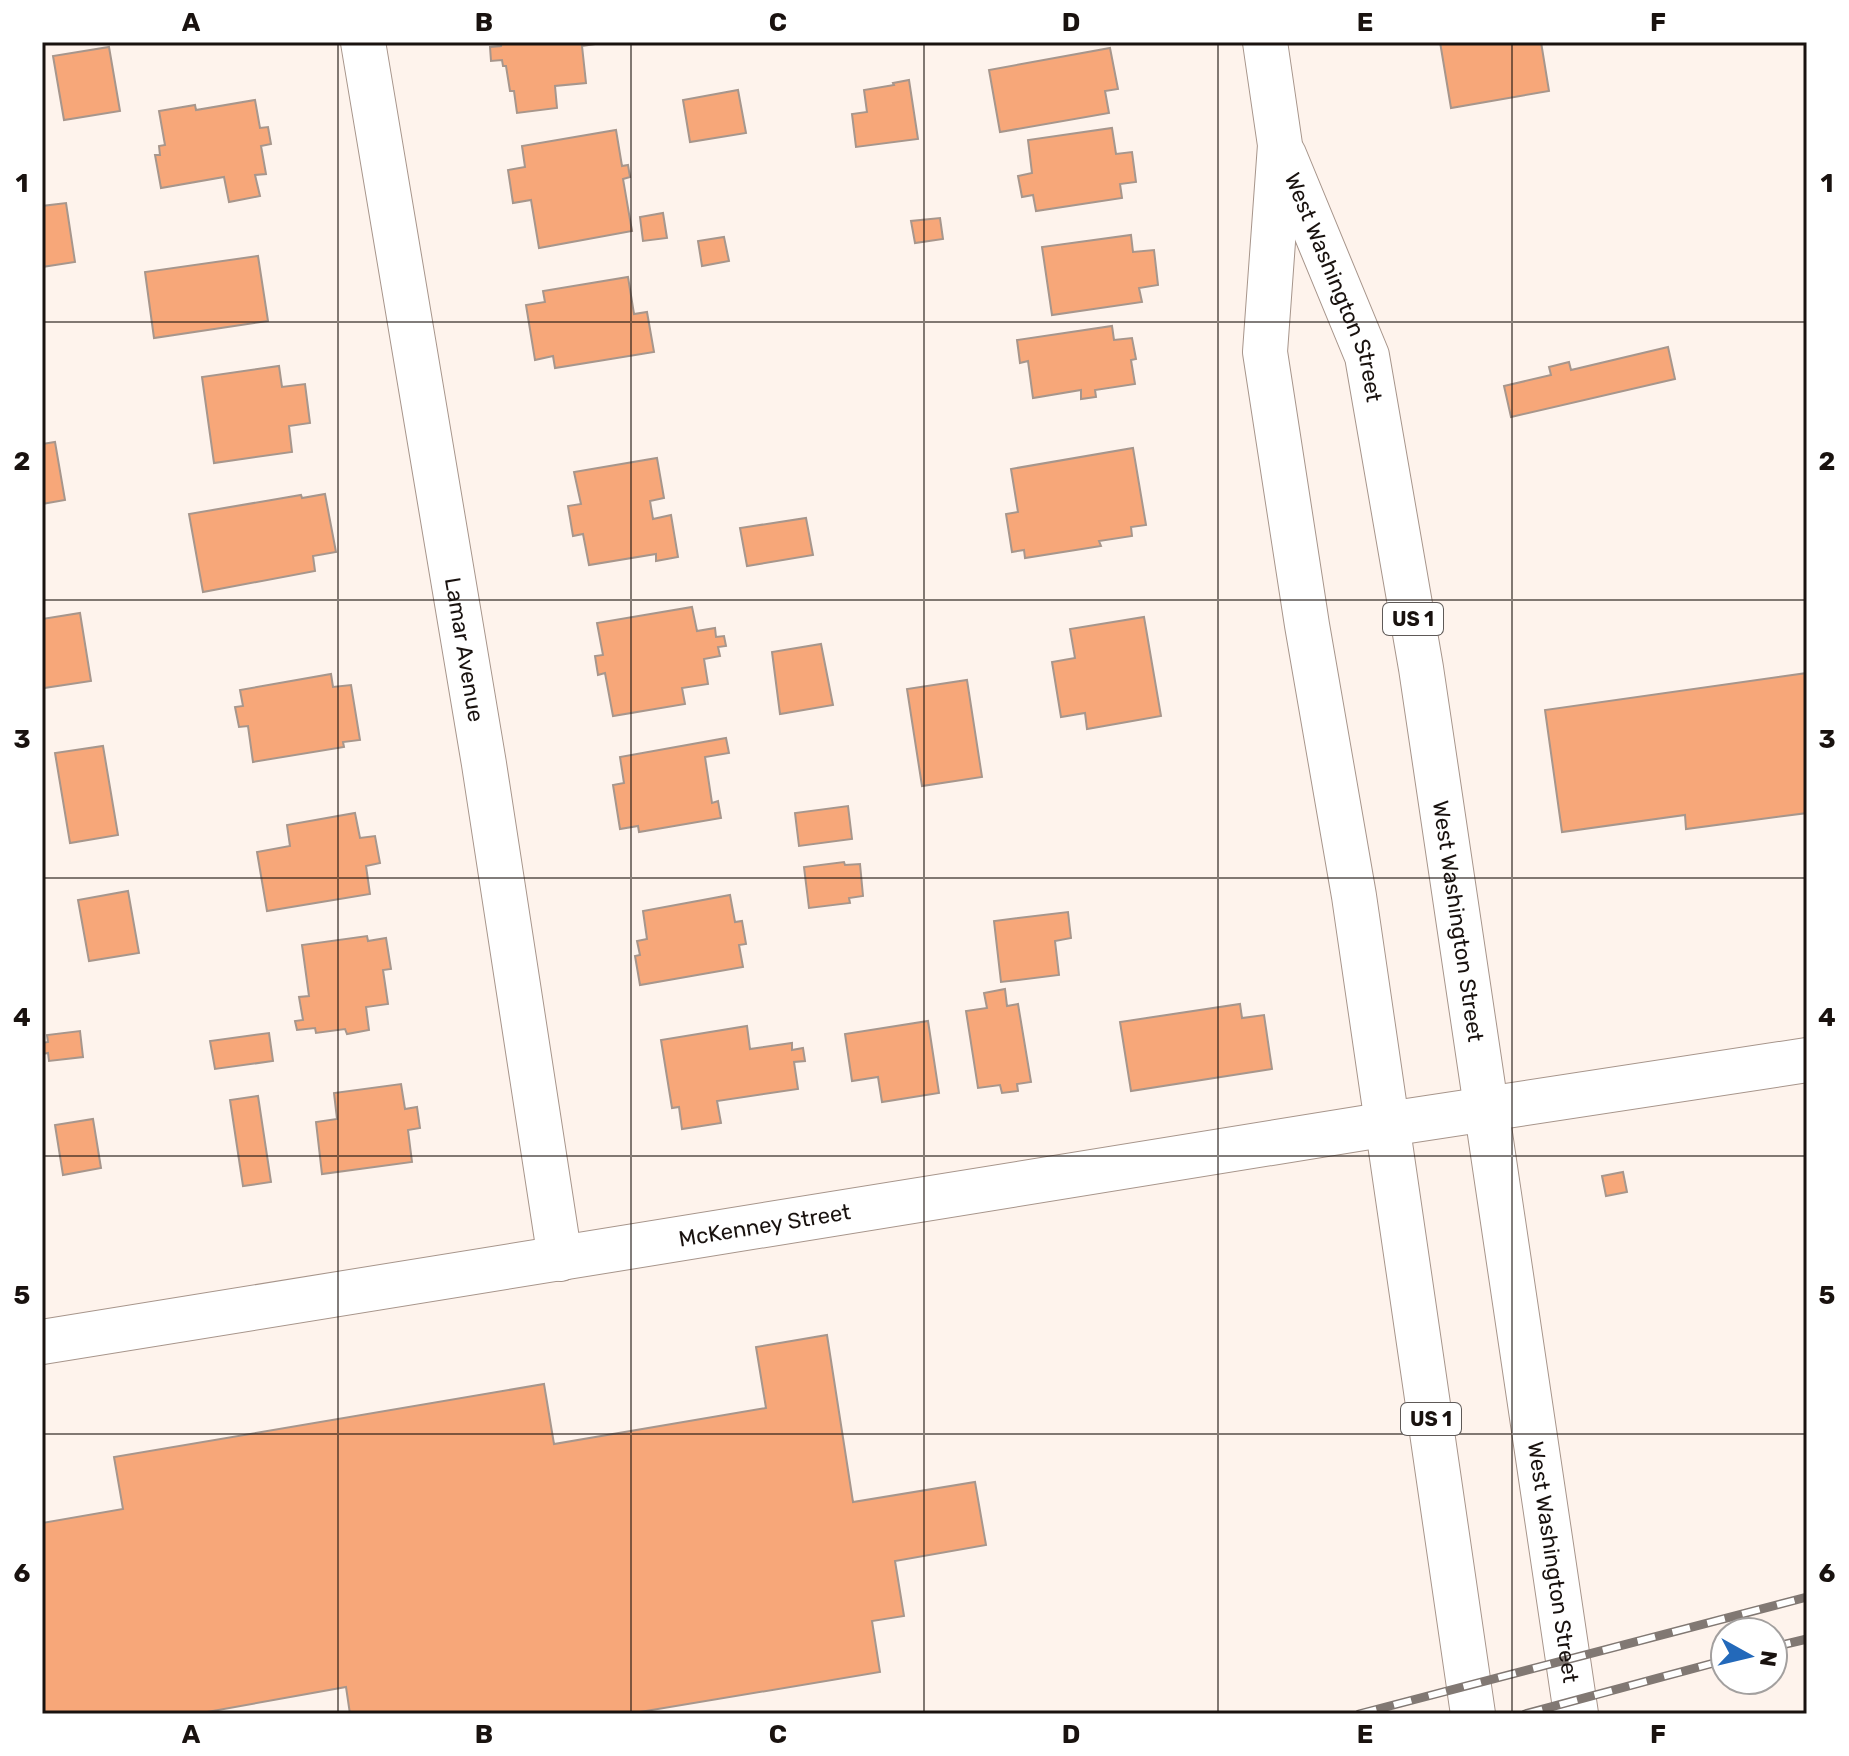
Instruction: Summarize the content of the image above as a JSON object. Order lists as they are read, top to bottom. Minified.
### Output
{"streets":{"main road":["West Washington Street","US 1","Lamar Avenue","McKenney Street"]},"crossings":[["West Washington Street","McKenney Street"],["Lamar Avenue","McKenney Street"]],"north":"right","grid":{"columns":["A","B","C","D","E","F"],"rows":["1","2","3","4","5","6"]}}
